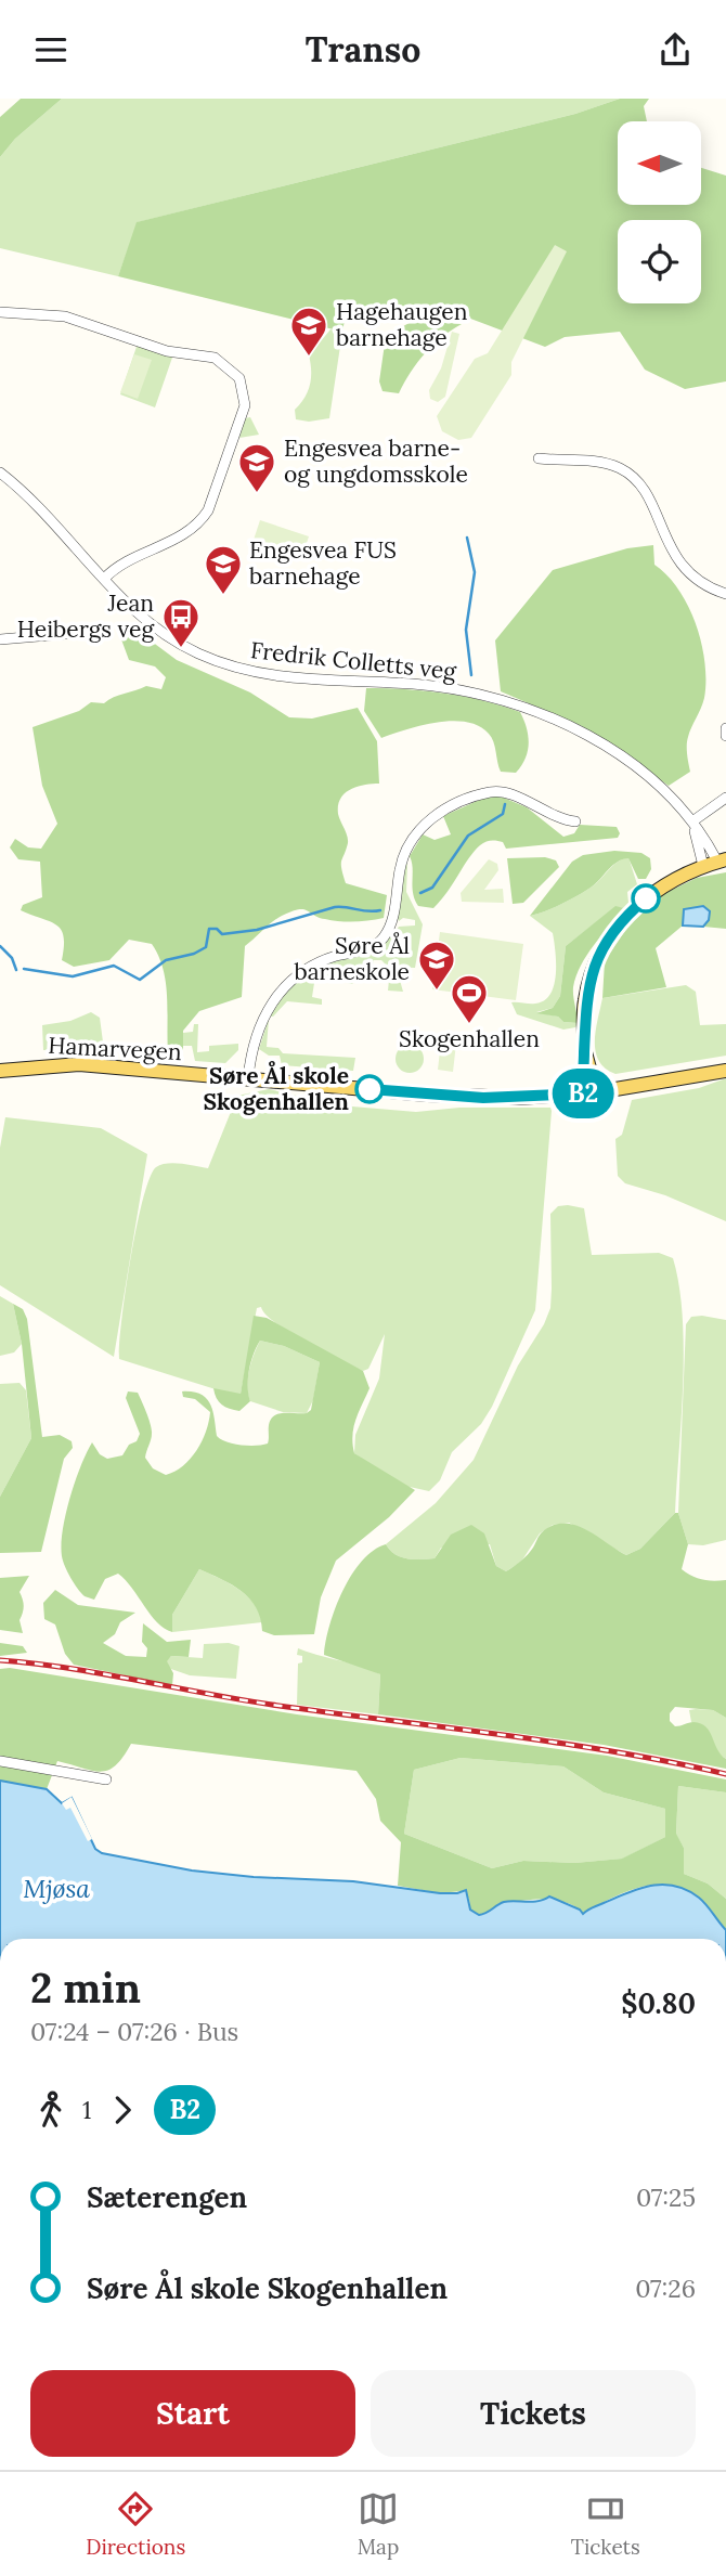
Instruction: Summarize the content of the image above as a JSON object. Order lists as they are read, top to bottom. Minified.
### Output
{"streets":{"main road":["Hamarvegen"],"street":["Fredrik Colletts veg"]},"water":["Mjøsa"],"places":{"school or university":["Hagehaugen barnehage","Engesvea barne- og ungdomsskole","Engesvea FUS barnehage","Søre Ål barneskole"],"bus stop":["Jean Heibergs veg"],"sports":["Skogenhallen"],"other":["Søre Ål skole Skogenhallen"]},"lines":["bus line B2"],"north":"left","page":{"header":"Transo","on_map":"B2","heading":["2 min","07:24 – 07:26 · Bus","$0.80"],"legs":["1","B2"],"list":[{"name":"Sæterengen","value":"07:25"},{"name":"Søre Ål skole Skogenhallen","value":"07:26"}],"buttons":["Start","Tickets"],"tabs":["Directions","Map","Tickets"]}}
